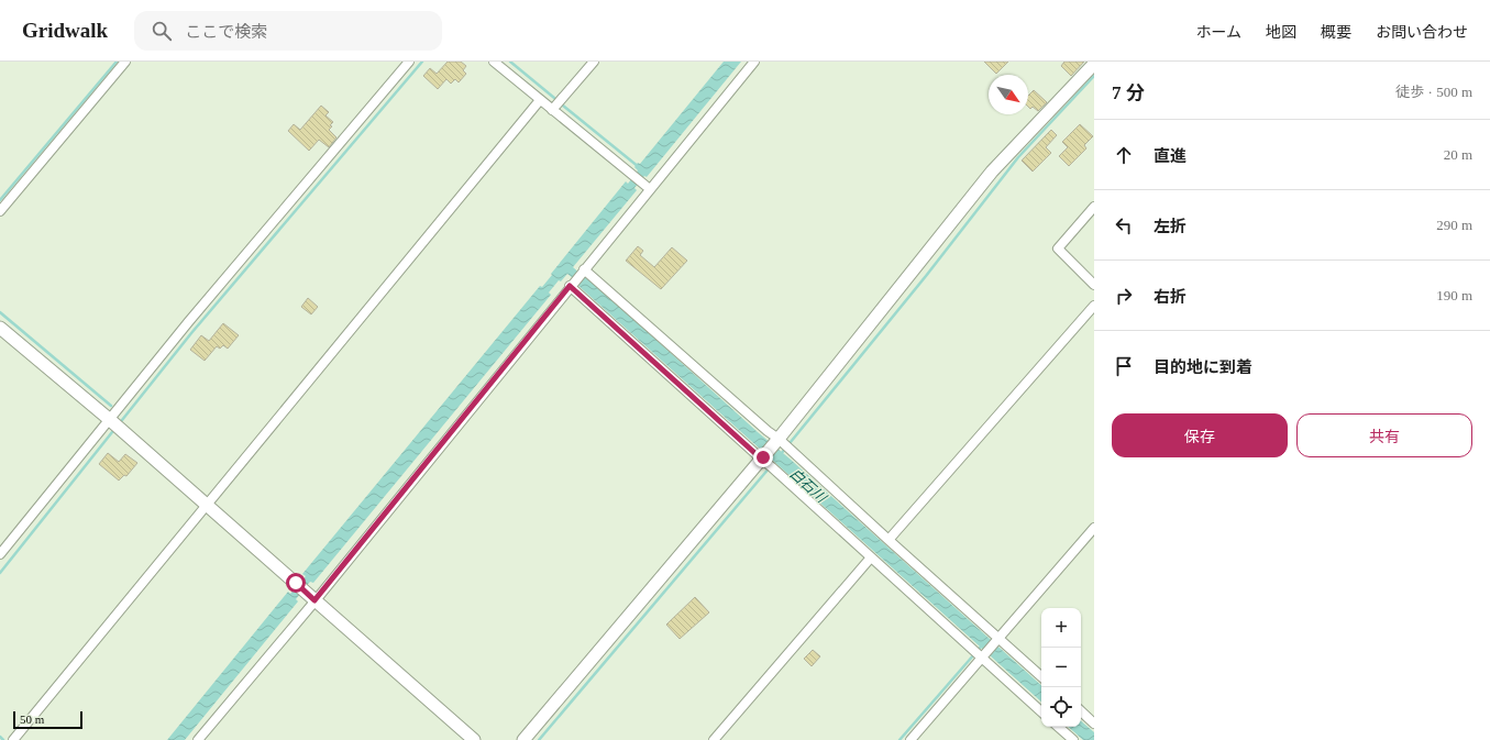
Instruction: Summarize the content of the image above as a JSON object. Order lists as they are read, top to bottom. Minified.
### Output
{"water":["白石川"],"scale_bar":"50 m","north":"bottom right","page":{"header":"Gridwalk","search":"ここで検索","nav":["ホーム","地図","概要","お問い合わせ"],"heading":["7 分","徒歩 · 500 m"],"list":[["直進","20 m"],["左折","290 m"],["右折","190 m"],"目的地に到着"],"buttons":["保存","共有"],"map_buttons":["+","−"],"scale":"50 m"}}
